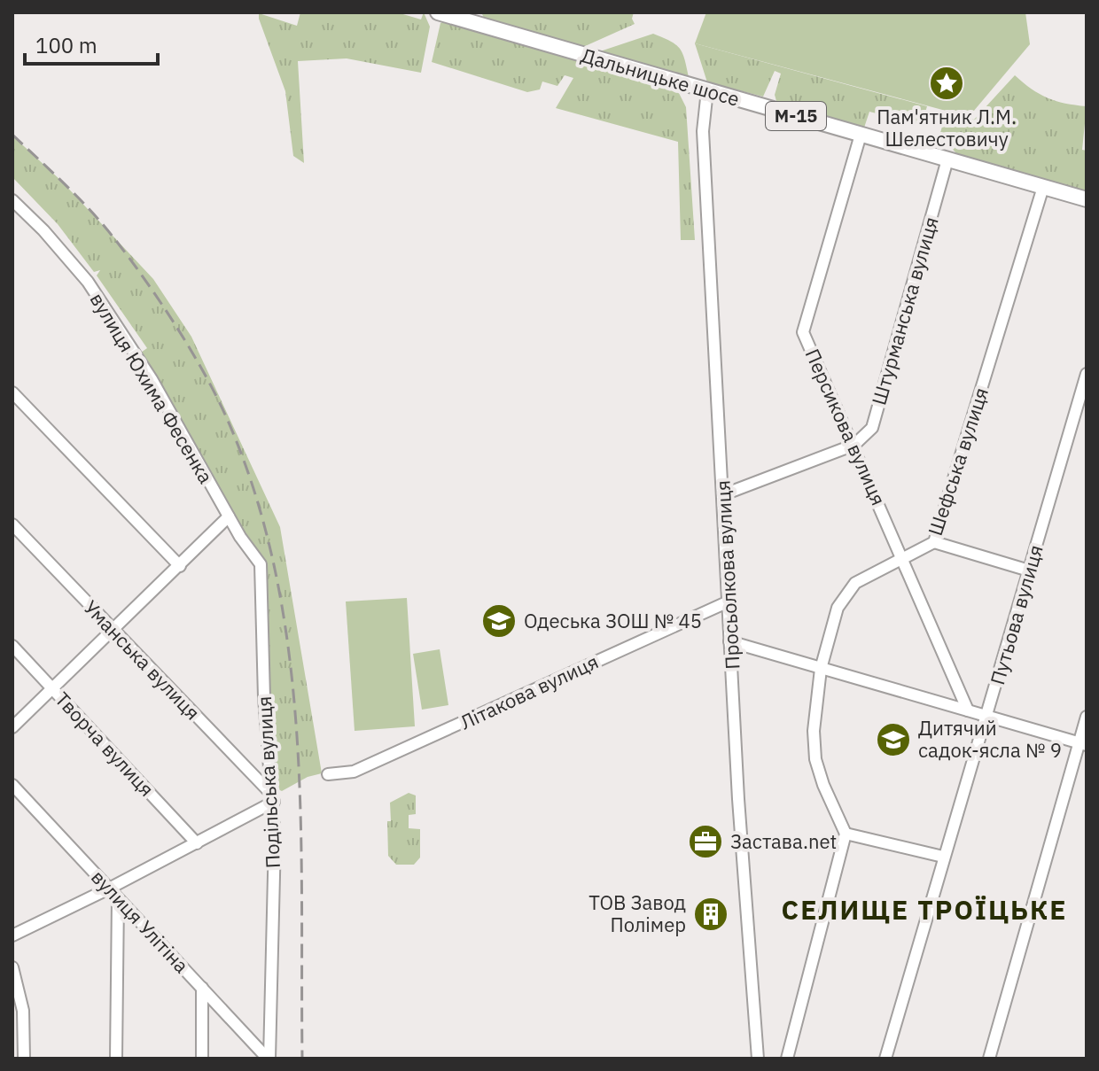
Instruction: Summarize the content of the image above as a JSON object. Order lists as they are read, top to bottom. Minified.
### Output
{"streets":{"main road":["Дальницьке шосе","М-15"],"street":["Штурманська вулиця","вулиця Юхима Фесенка","Персикова вулиця","Шефська вулиця","Просьолкова вулиця","Путьова вулиця","Уманська вулиця","Літакова вулиця","Творча вулиця","Подільська вулиця","вулиця Улітіна"]},"crossings":[["Дальницьке шосе","Штурманська вулиця"],["Дальницьке шосе","Персикова вулиця"],["Дальницьке шосе","Шефська вулиця"],["Дальницьке шосе","Просьолкова вулиця"],["Штурманська вулиця","Персикова вулиця"],["вулиця Юхима Фесенка","Подільська вулиця"],["Персикова вулиця","Шефська вулиця"],["Просьолкова вулиця","Літакова вулиця"],["Уманська вулиця","Подільська вулиця"],["Подільська вулиця","вулиця Улітіна"]],"districts":["СЕЛИЩЕ ТРОЇЦЬКЕ"],"places":{"place":["Пам'ятник Л.М. Шелестовичу"],"school or university":["Одеська ЗОШ № 45","Дитячий садок-ясла № 9"],"office":["Застава.net"],"building":["ТОВ Завод Полімер"]},"scale_bar":"100 m"}
